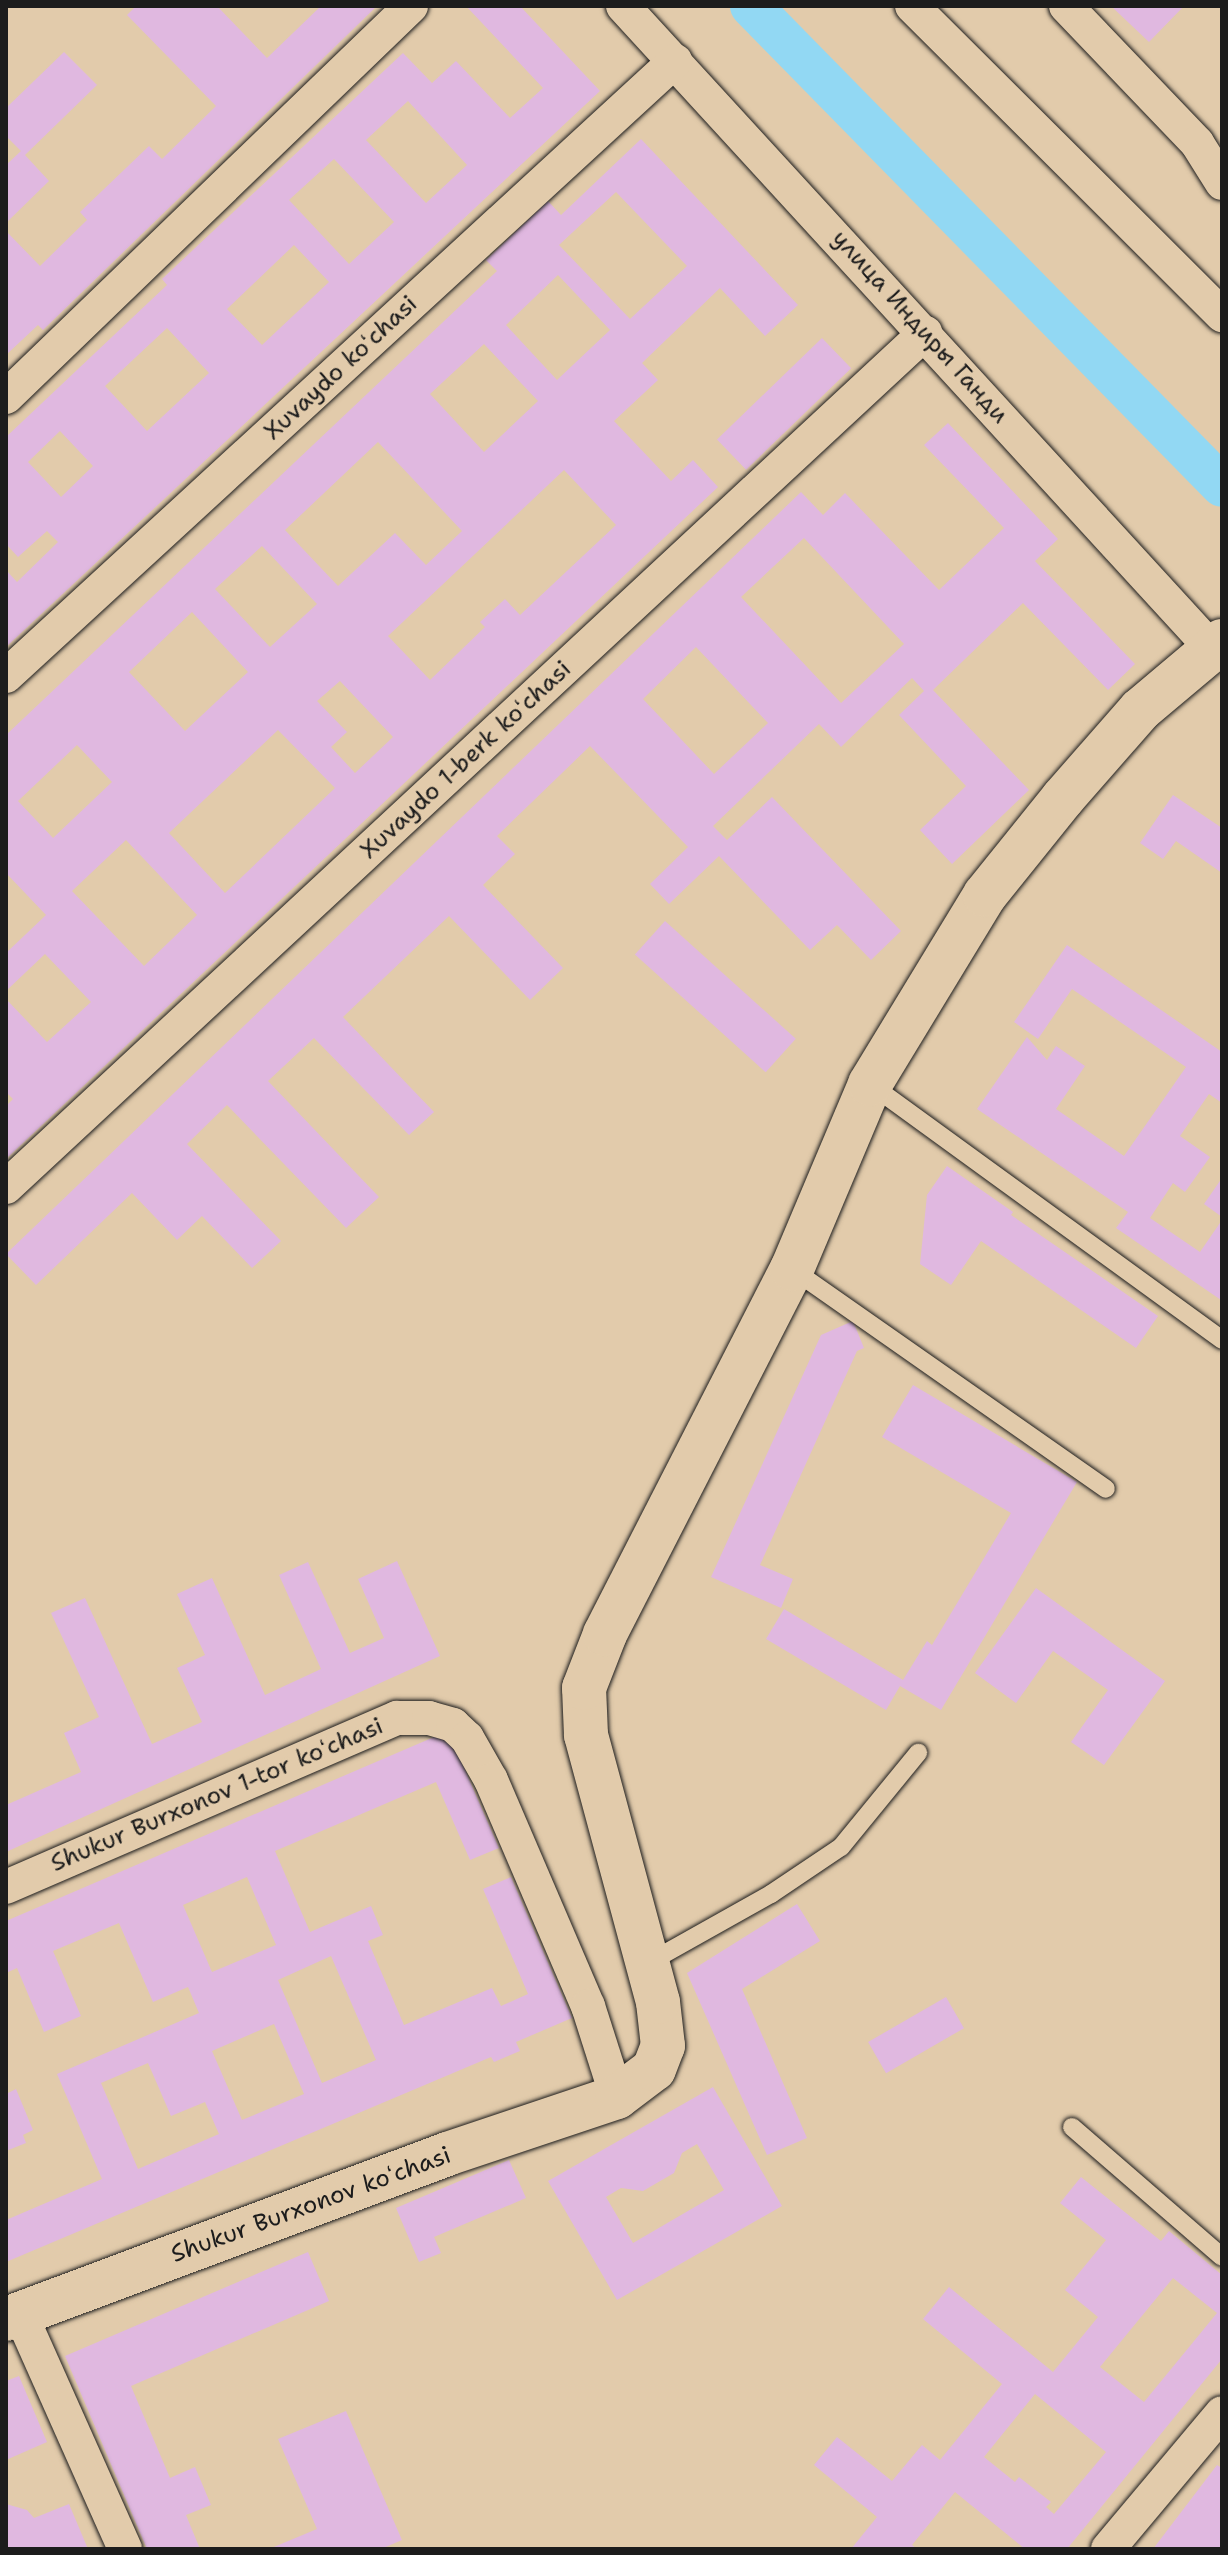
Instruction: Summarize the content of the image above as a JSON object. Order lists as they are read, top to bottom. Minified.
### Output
{"streets":{"street":["улица Индиры Ганди","Xuvaydo koʻchasi","Xuvaydo 1-berk koʻchasi","Shukur Burxonov 1-tor koʻchasi","Shukur Burxonov koʻchasi"]},"crossings":[["улица Индиры Ганди","Xuvaydo koʻchasi"],["улица Индиры Ганди","Xuvaydo 1-berk koʻchasi"],["улица Индиры Ганди","Shukur Burxonov koʻchasi"],["Shukur Burxonov 1-tor koʻchasi","Shukur Burxonov koʻchasi"]]}
